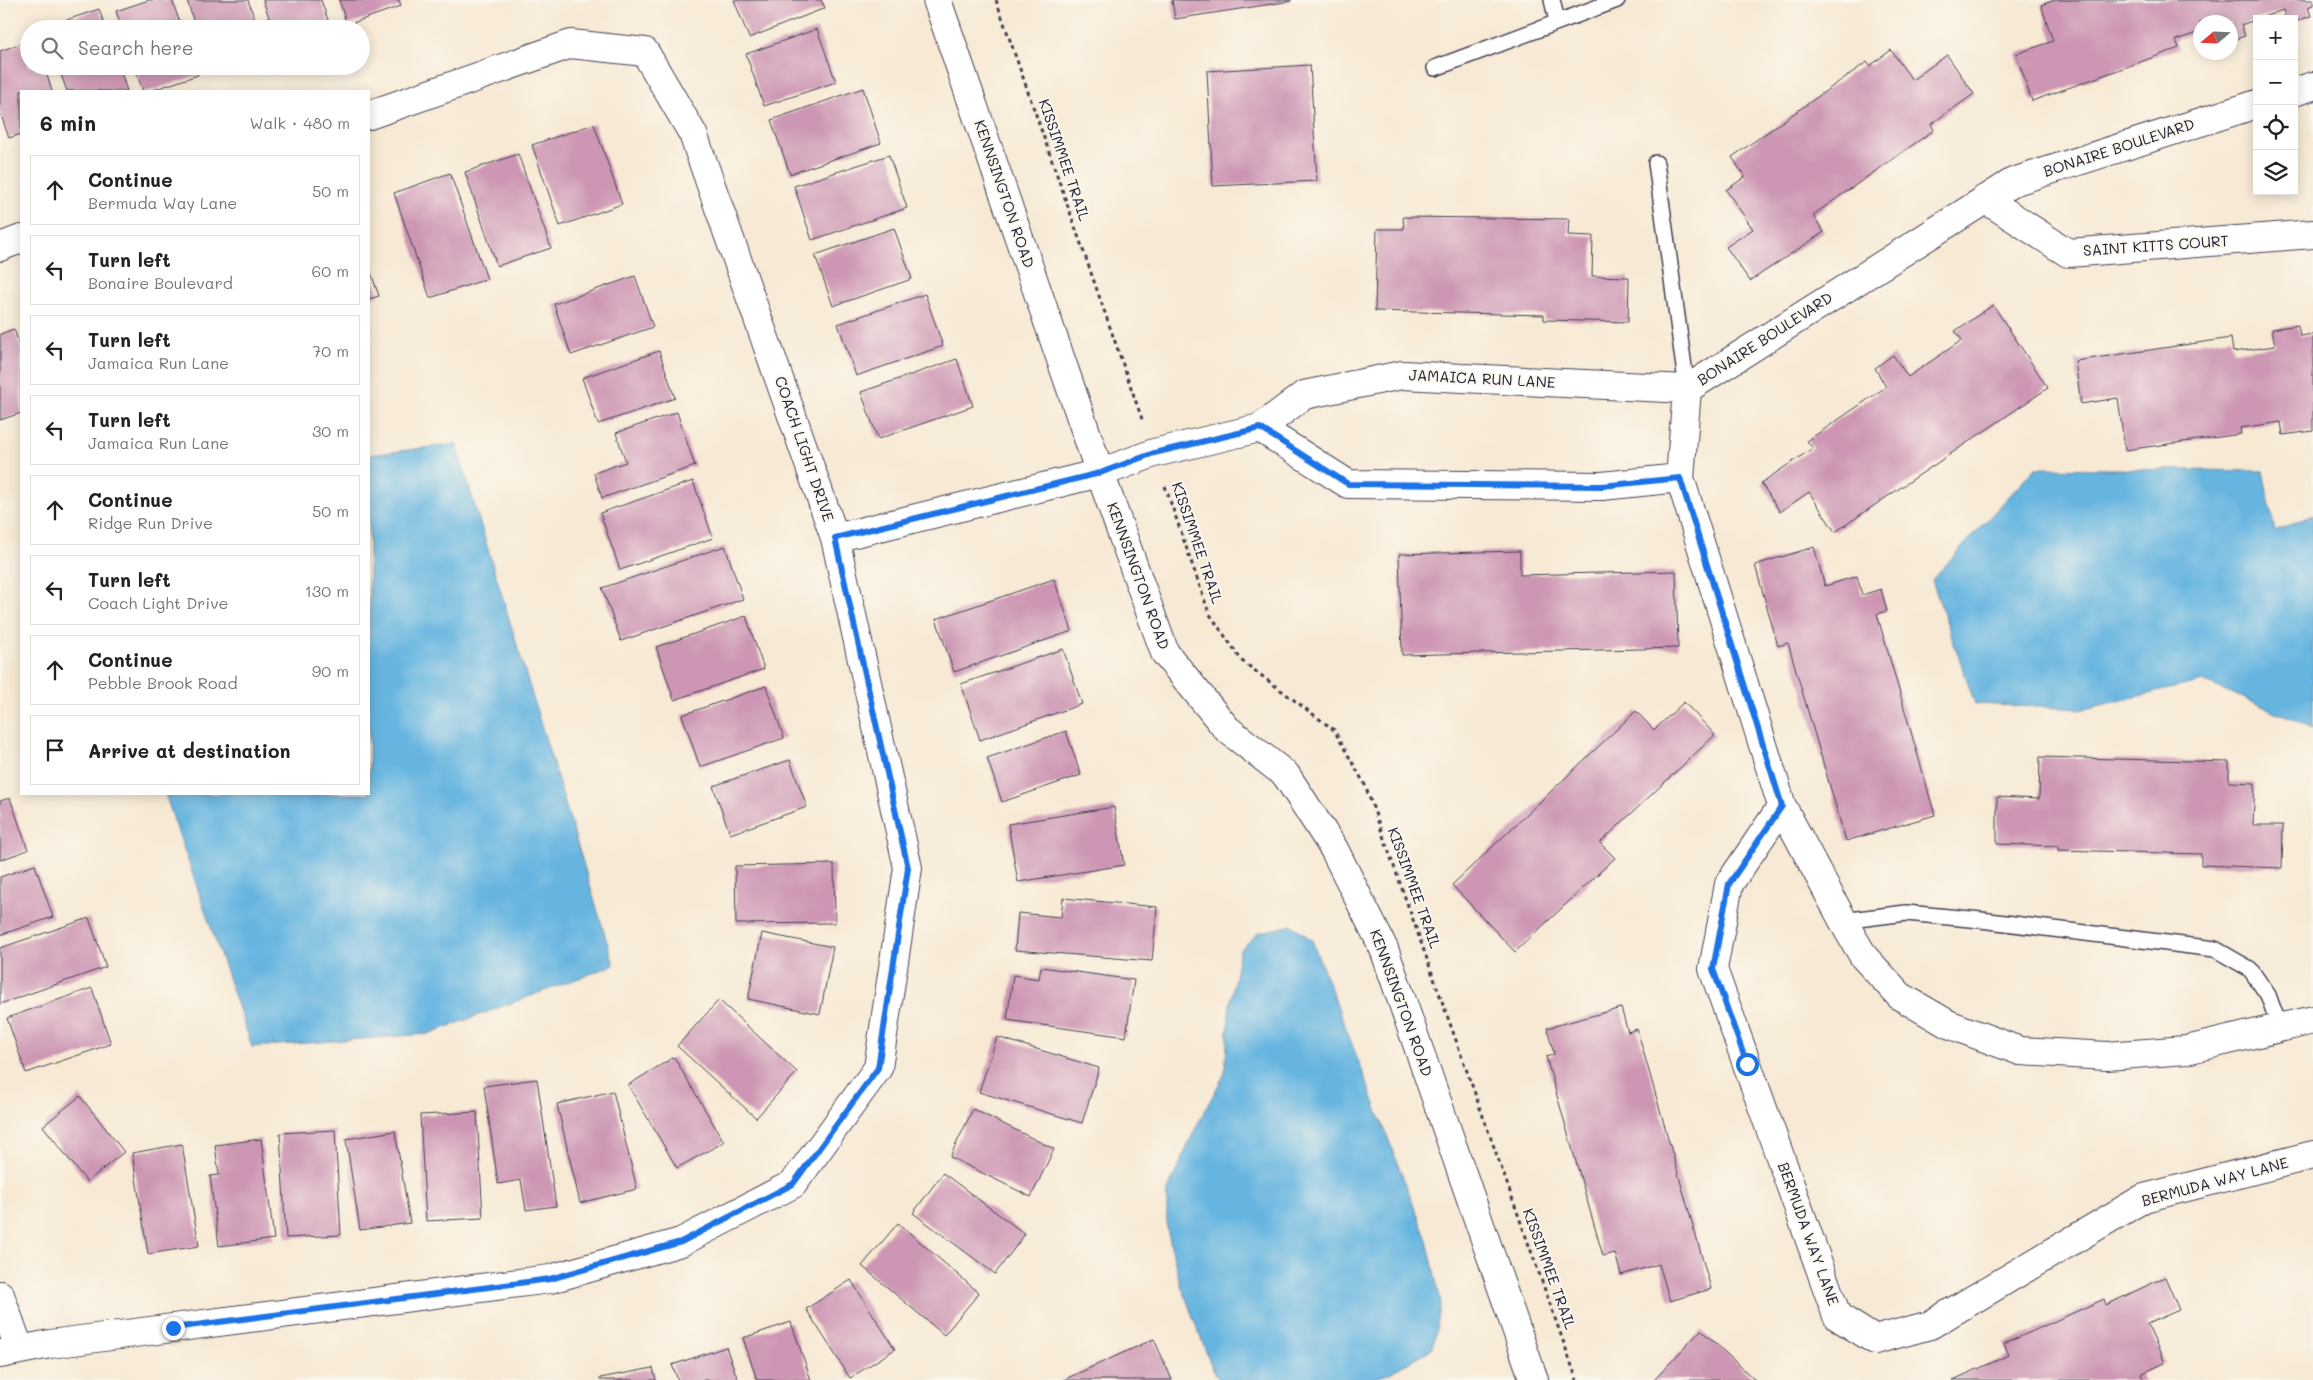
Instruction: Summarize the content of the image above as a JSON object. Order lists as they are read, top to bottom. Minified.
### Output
{"streets":{"street":["BONAIRE BOULEVARD","KENNSINGTON ROAD","SAINT KITTS COURT","JAMAICA RUN LANE","COACH LIGHT DRIVE","BERMUDA WAY LANE"],"path":["KISSIMMEE TRAIL"]},"crossings":[["BONAIRE BOULEVARD","SAINT KITTS COURT"],["BONAIRE BOULEVARD","JAMAICA RUN LANE"],["BONAIRE BOULEVARD","BERMUDA WAY LANE"],["KISSIMMEE TRAIL","JAMAICA RUN LANE"],["KENNSINGTON ROAD","JAMAICA RUN LANE"],["JAMAICA RUN LANE","COACH LIGHT DRIVE"]],"north":"left","page":{"map_buttons":["+","−"],"search":"Search here","heading":["6 min","Walk · 480 m"],"list":[["Continue","Bermuda Way Lane","50 m"],["Turn left","Bonaire Boulevard","60 m"],["Turn left","Jamaica Run Lane","70 m"],["Turn left","Jamaica Run Lane","30 m"],["Continue","Ridge Run Drive","50 m"],["Turn left","Coach Light Drive","130 m"],["Continue","Pebble Brook Road","90 m"],"Arrive at destination"]}}
